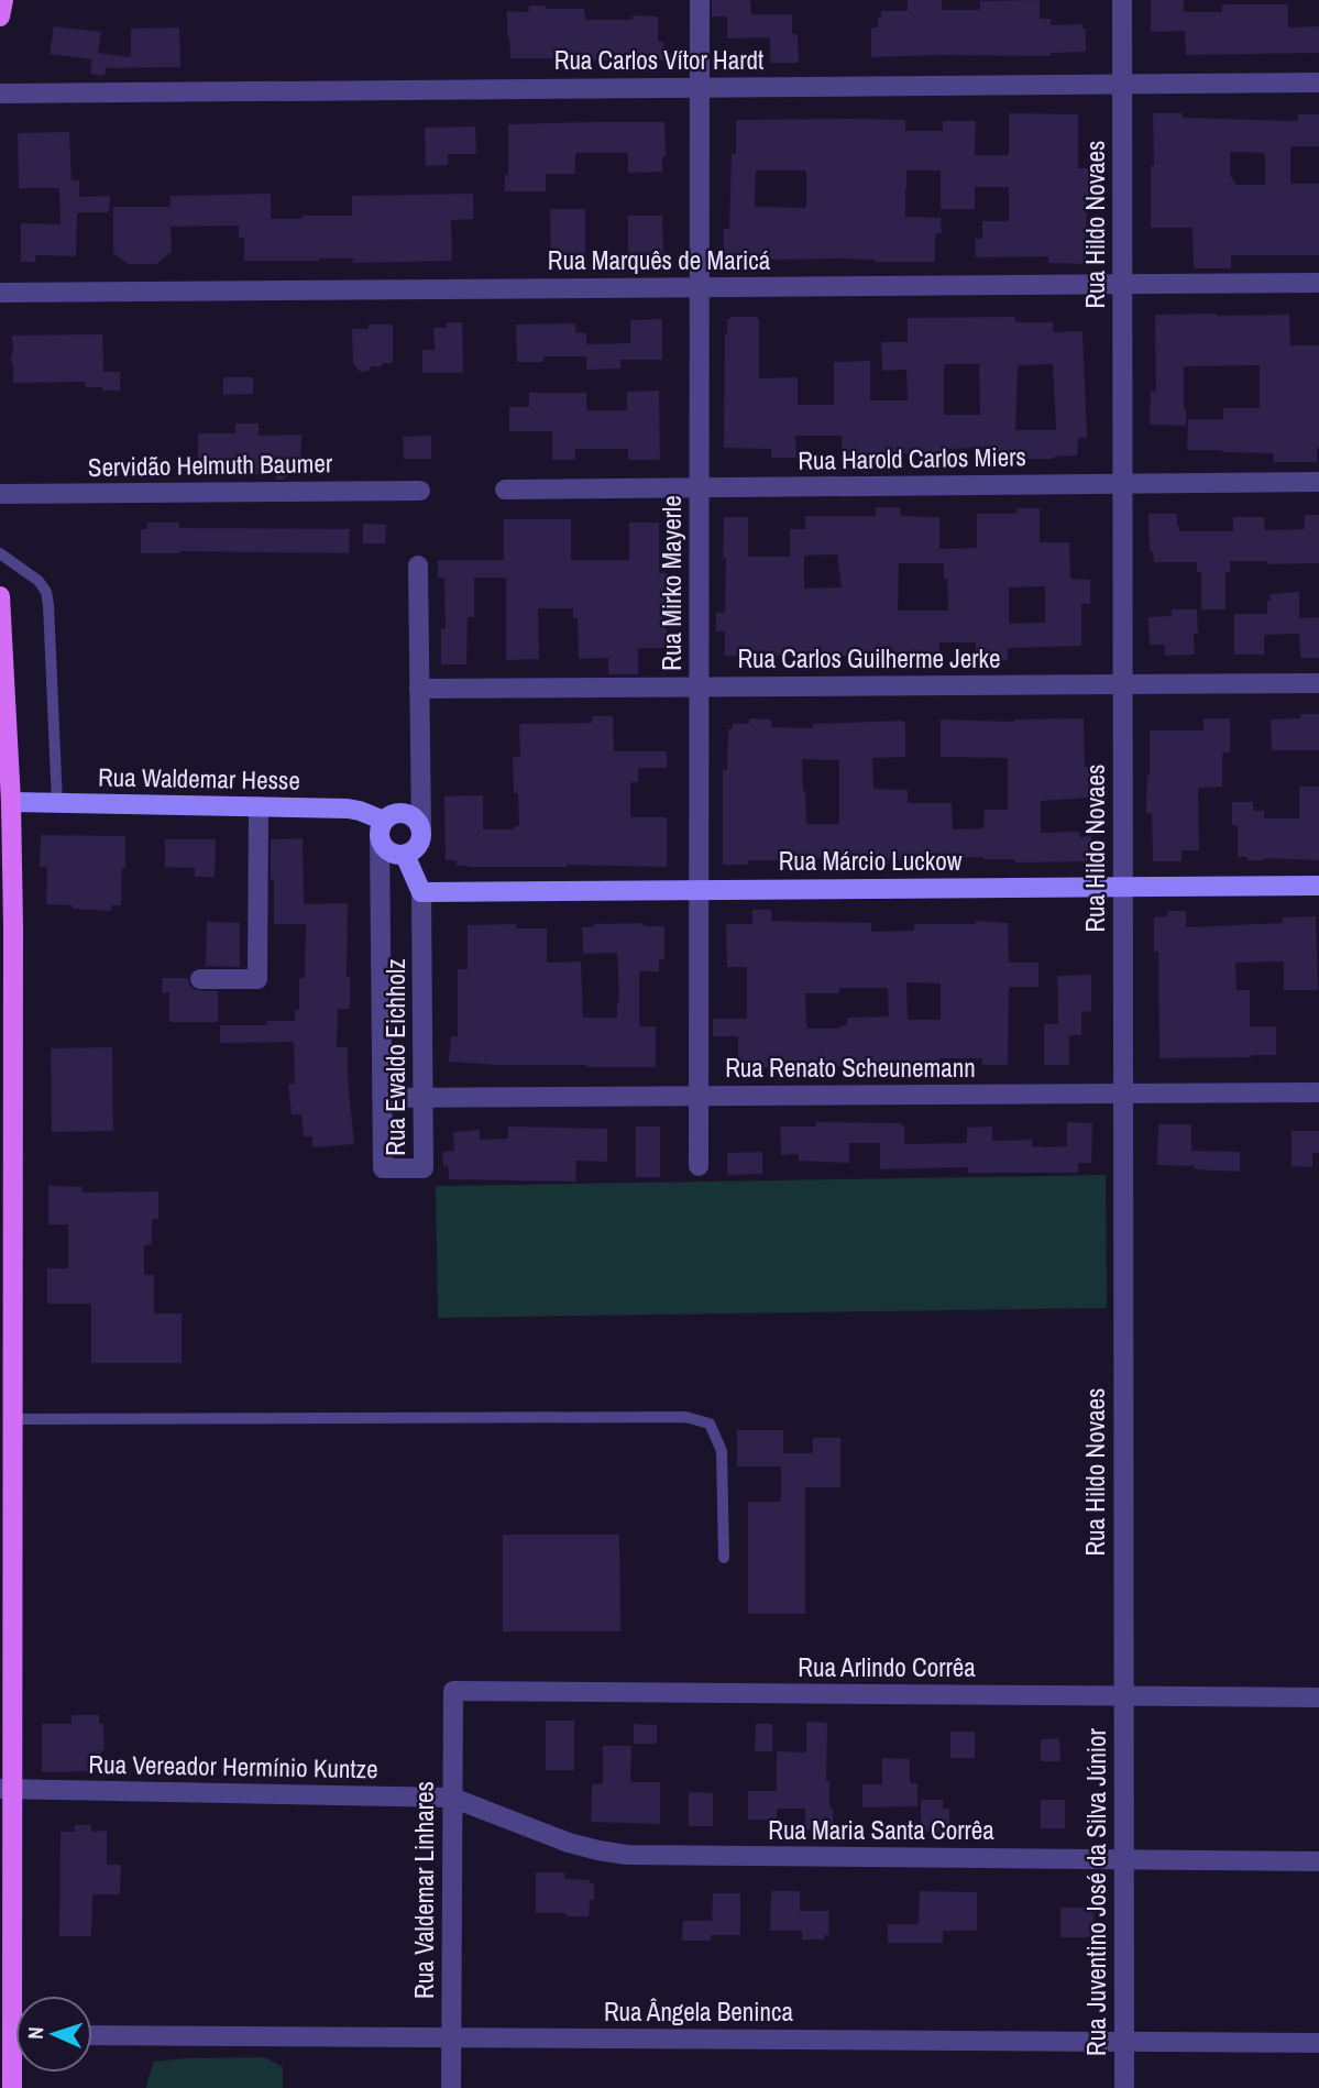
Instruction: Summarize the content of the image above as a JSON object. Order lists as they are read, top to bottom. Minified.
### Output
{"streets":{"street":["Rua Carlos Vítor Hardt","Rua Hildo Novaes","Rua Marquês de Maricá","Rua Harold Carlos Miers","Servidão Helmuth Baumer","Rua Mirko Mayerle","Rua Carlos Guilherme Jerke","Rua Waldemar Hesse","Rua Márcio Luckow","Rua Ewaldo Eichholz","Rua Renato Scheunemann","Rua Arlindo Corrêa","Rua Vereador Hermínio Kuntze","Rua Maria Santa Corrêa","Rua Valdemar Linhares","Rua Juventino José da Silva Júnior","Rua Ângela Beninca"]},"crossings":[["Rua Carlos Vítor Hardt","Rua Hildo Novaes"],["Rua Carlos Vítor Hardt","Rua Mirko Mayerle"],["Rua Hildo Novaes","Rua Marquês de Maricá"],["Rua Hildo Novaes","Rua Harold Carlos Miers"],["Rua Hildo Novaes","Rua Carlos Guilherme Jerke"],["Rua Hildo Novaes","Rua Márcio Luckow"],["Rua Hildo Novaes","Rua Renato Scheunemann"],["Rua Hildo Novaes","Rua Arlindo Corrêa"],["Rua Hildo Novaes","Rua Juventino José da Silva Júnior"],["Rua Marquês de Maricá","Rua Mirko Mayerle"],["Rua Harold Carlos Miers","Rua Mirko Mayerle"],["Rua Mirko Mayerle","Rua Carlos Guilherme Jerke"],["Rua Mirko Mayerle","Rua Márcio Luckow"],["Rua Mirko Mayerle","Rua Renato Scheunemann"],["Rua Waldemar Hesse","Rua Ewaldo Eichholz"],["Rua Márcio Luckow","Rua Ewaldo Eichholz"],["Rua Ewaldo Eichholz","Rua Renato Scheunemann"],["Rua Arlindo Corrêa","Rua Valdemar Linhares"],["Rua Arlindo Corrêa","Rua Juventino José da Silva Júnior"],["Rua Vereador Hermínio Kuntze","Rua Maria Santa Corrêa"],["Rua Vereador Hermínio Kuntze","Rua Valdemar Linhares"],["Rua Maria Santa Corrêa","Rua Valdemar Linhares"],["Rua Maria Santa Corrêa","Rua Juventino José da Silva Júnior"],["Rua Valdemar Linhares","Rua Ângela Beninca"],["Rua Juventino José da Silva Júnior","Rua Ângela Beninca"]],"north":"left"}
